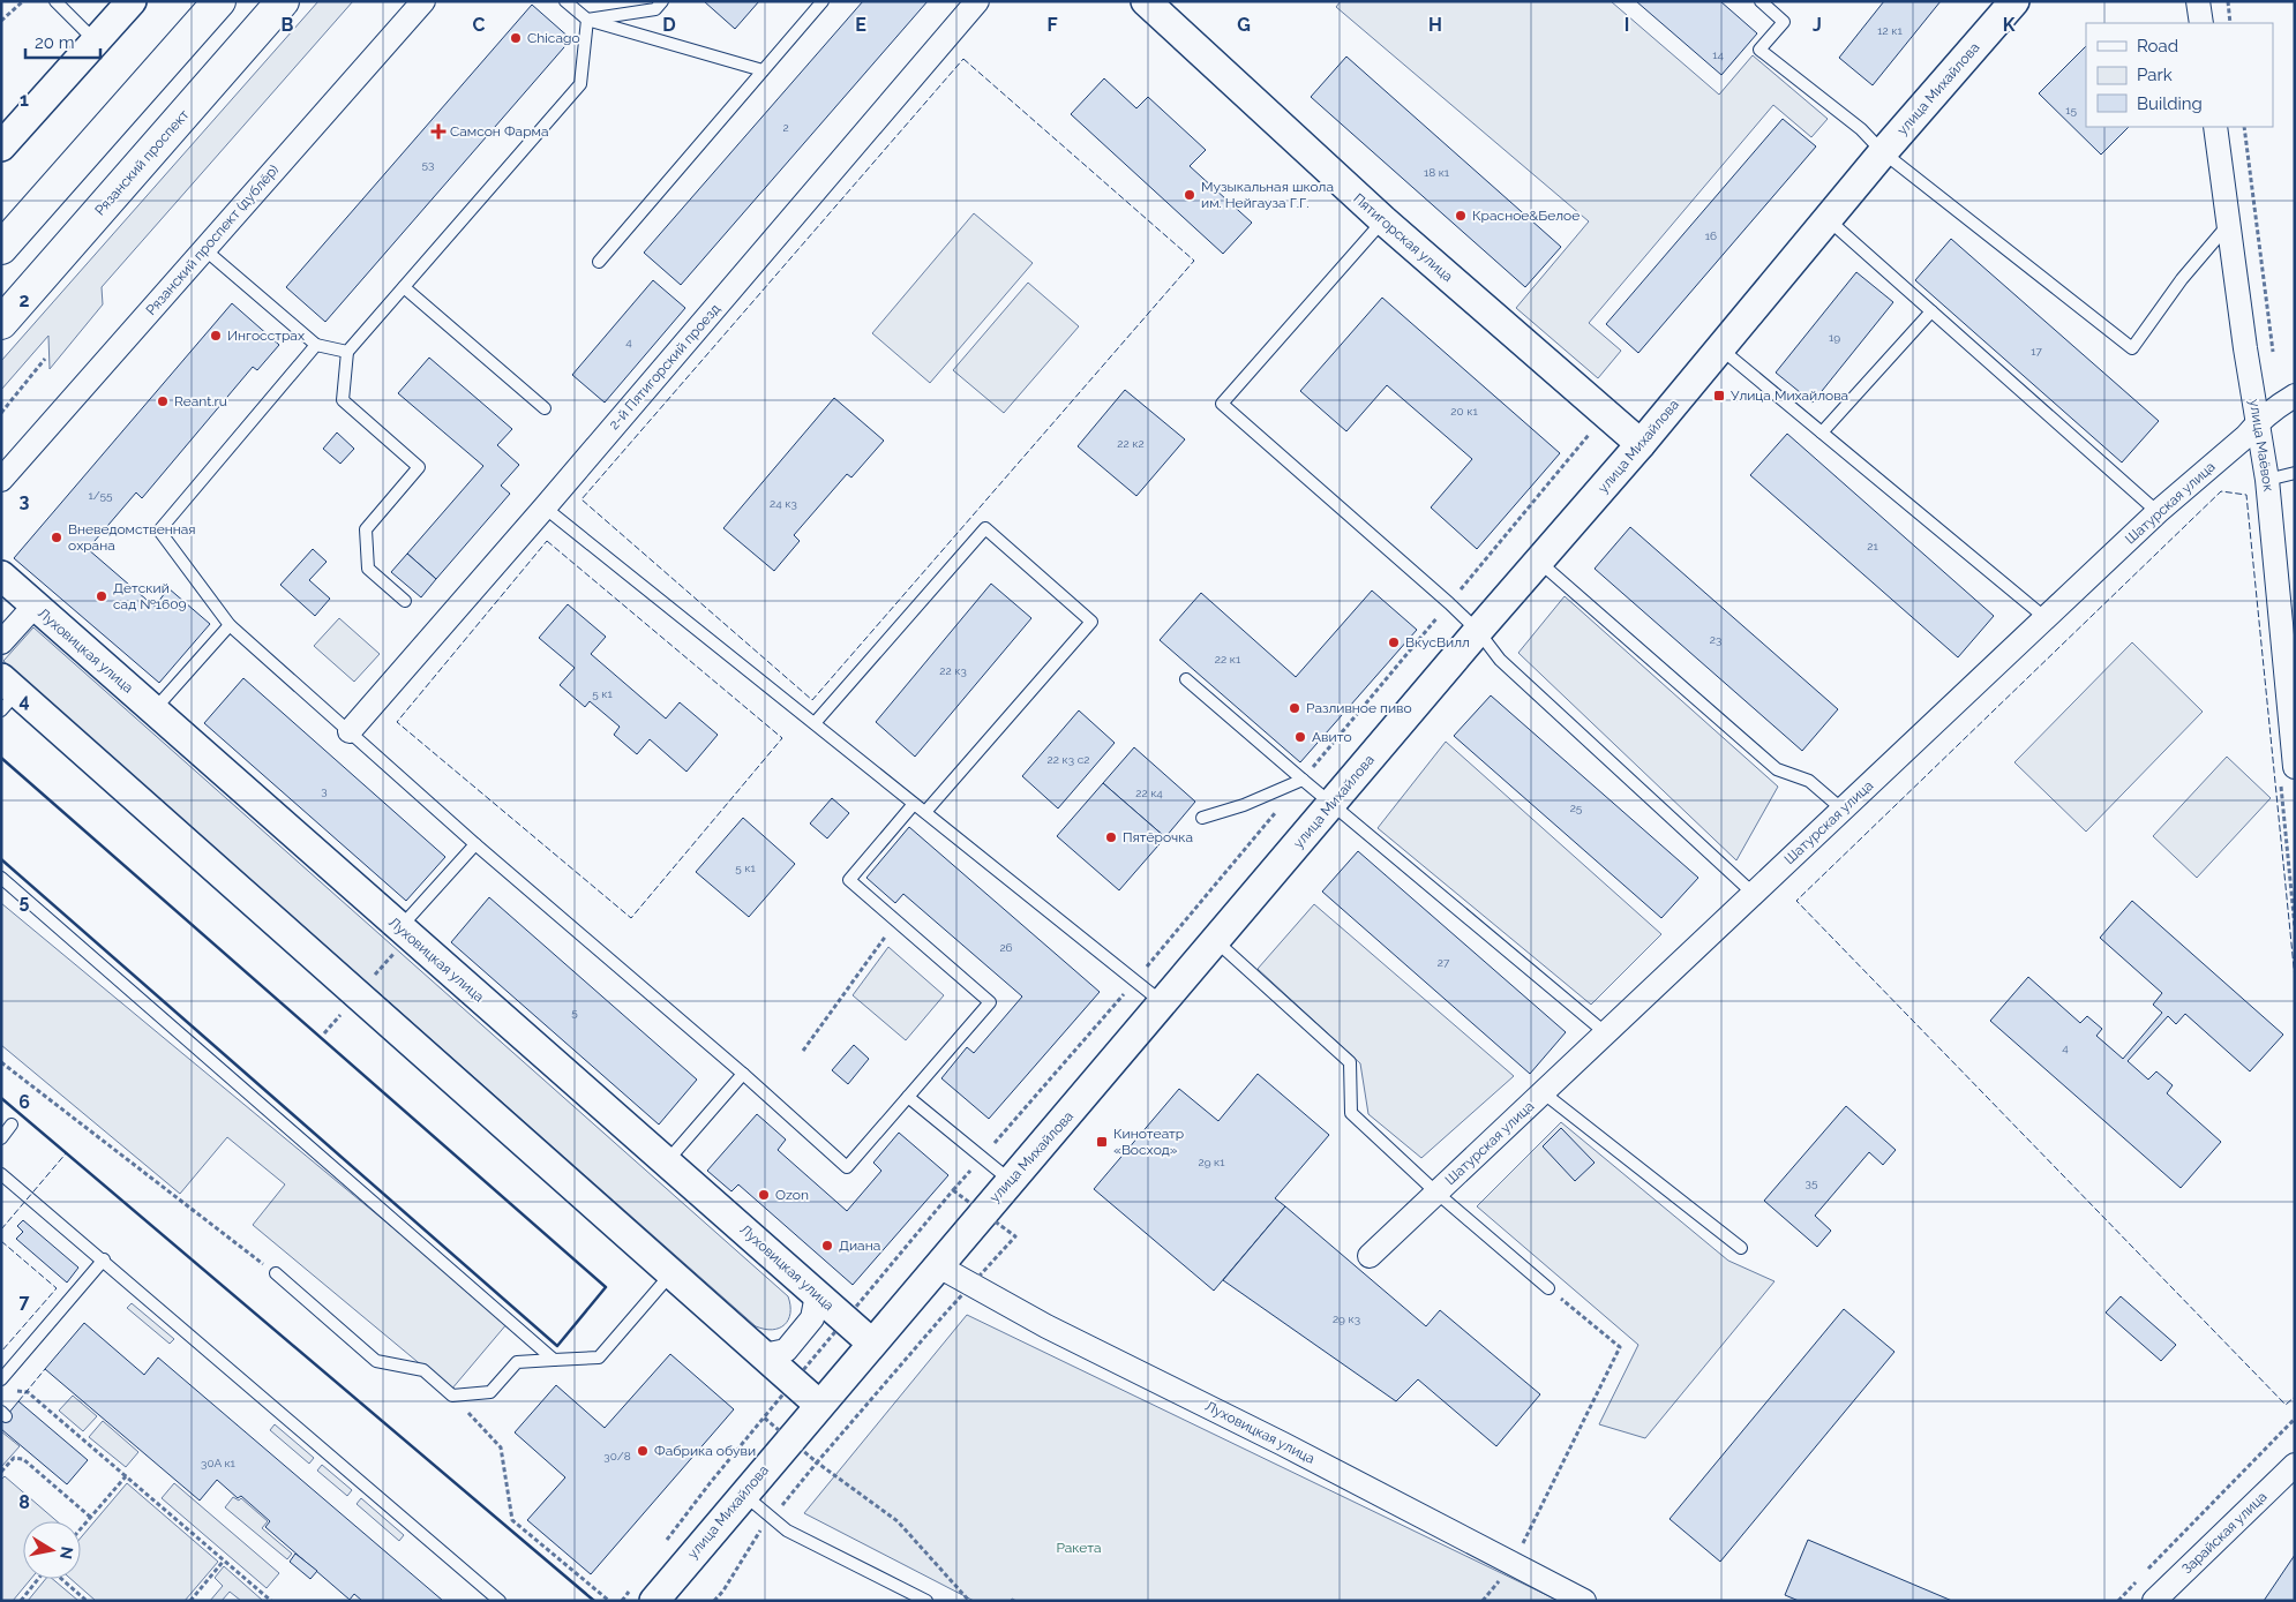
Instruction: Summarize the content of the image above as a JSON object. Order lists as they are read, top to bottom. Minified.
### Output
{"streets":{"main road":["Рязанский проспект"],"street":["улица Михайлова","Пятигорская улица","Рязанский проспект (дублёр)","2-й Пятигорский проезд","улица Маёвок","Шатурская улица","Луховицкая улица","Зарайская улица"]},"crossings":[["улица Михайлова","Пятигорская улица"],["улица Михайлова","Луховицкая улица"],["улица Маёвок","Шатурская улица"]],"parks":["Ракета"],"places":{"other":["Chicago","Музыкальная школа им. Нейгауза Г.Г.","Красное&Белое","Ингосстрах","Reant.ru","Вневедомственная охрана","Детский сад №1609","ВкусВилл","Разливное пиво","Авито","Пятёрочка","Ozon","Диана","Фабрика обуви"],"health":["Самсон Фарма"],"transit":["Улица Михайлова","Кинотеатр «Восход»"]},"house_numbers":["12 к1","14","15","2","53","18 к1","16","19","4","17","20 к1","22 к2","1/55","24 к3","21","23","22 к1","22 к3","5 к1","22 к3 с2","3","22 к4","25","5 к1","26","27","5","4","29 к1","35","29 к3","30/8","30А к1"],"legend":["Road","Park","Building"],"scale_bar":"20 m","north":"right","grid":{"columns":["B","C","D","E","F","G","H","I","J","K"],"rows":["1","2","3","4","5","6","7","8"]}}
